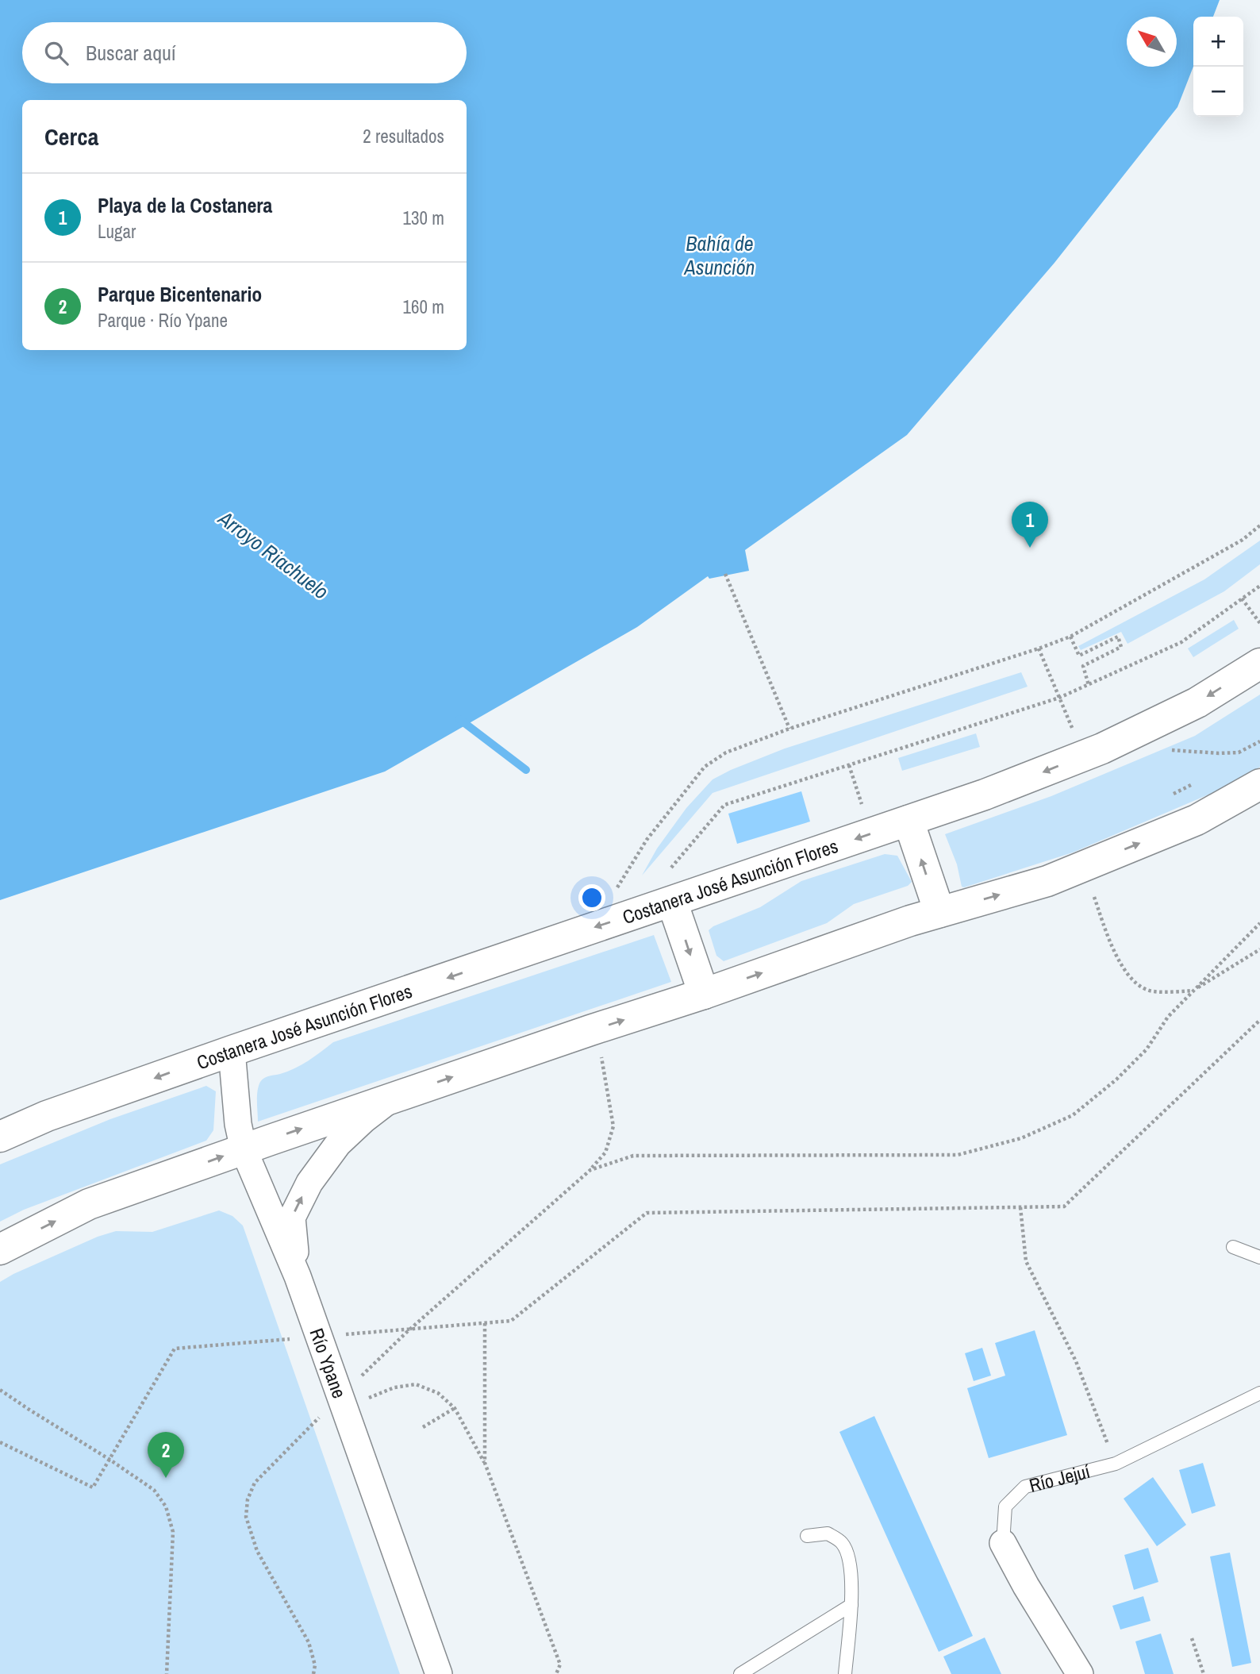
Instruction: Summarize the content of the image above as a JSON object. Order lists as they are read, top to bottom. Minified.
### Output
{"streets":{"highway":["Costanera José Asunción Flores"],"street":["Río Ypane","Río Jejuí"]},"crossings":[["Costanera José Asunción Flores","Río Ypane"]],"water":["Bahía de Asunción","Arroyo Riachuelo"],"north":"top left","page":{"map_buttons":["+","−"],"search":"Buscar aquí","heading":["Cerca","2 resultados"],"list":[{"mark":"1","name":"Playa de la Costanera","note":"Lugar","value":"130 m"},{"mark":"2","name":"Parque Bicentenario","note":"Parque · Río Ypane","value":"160 m"}],"pins":["1","2"]}}
